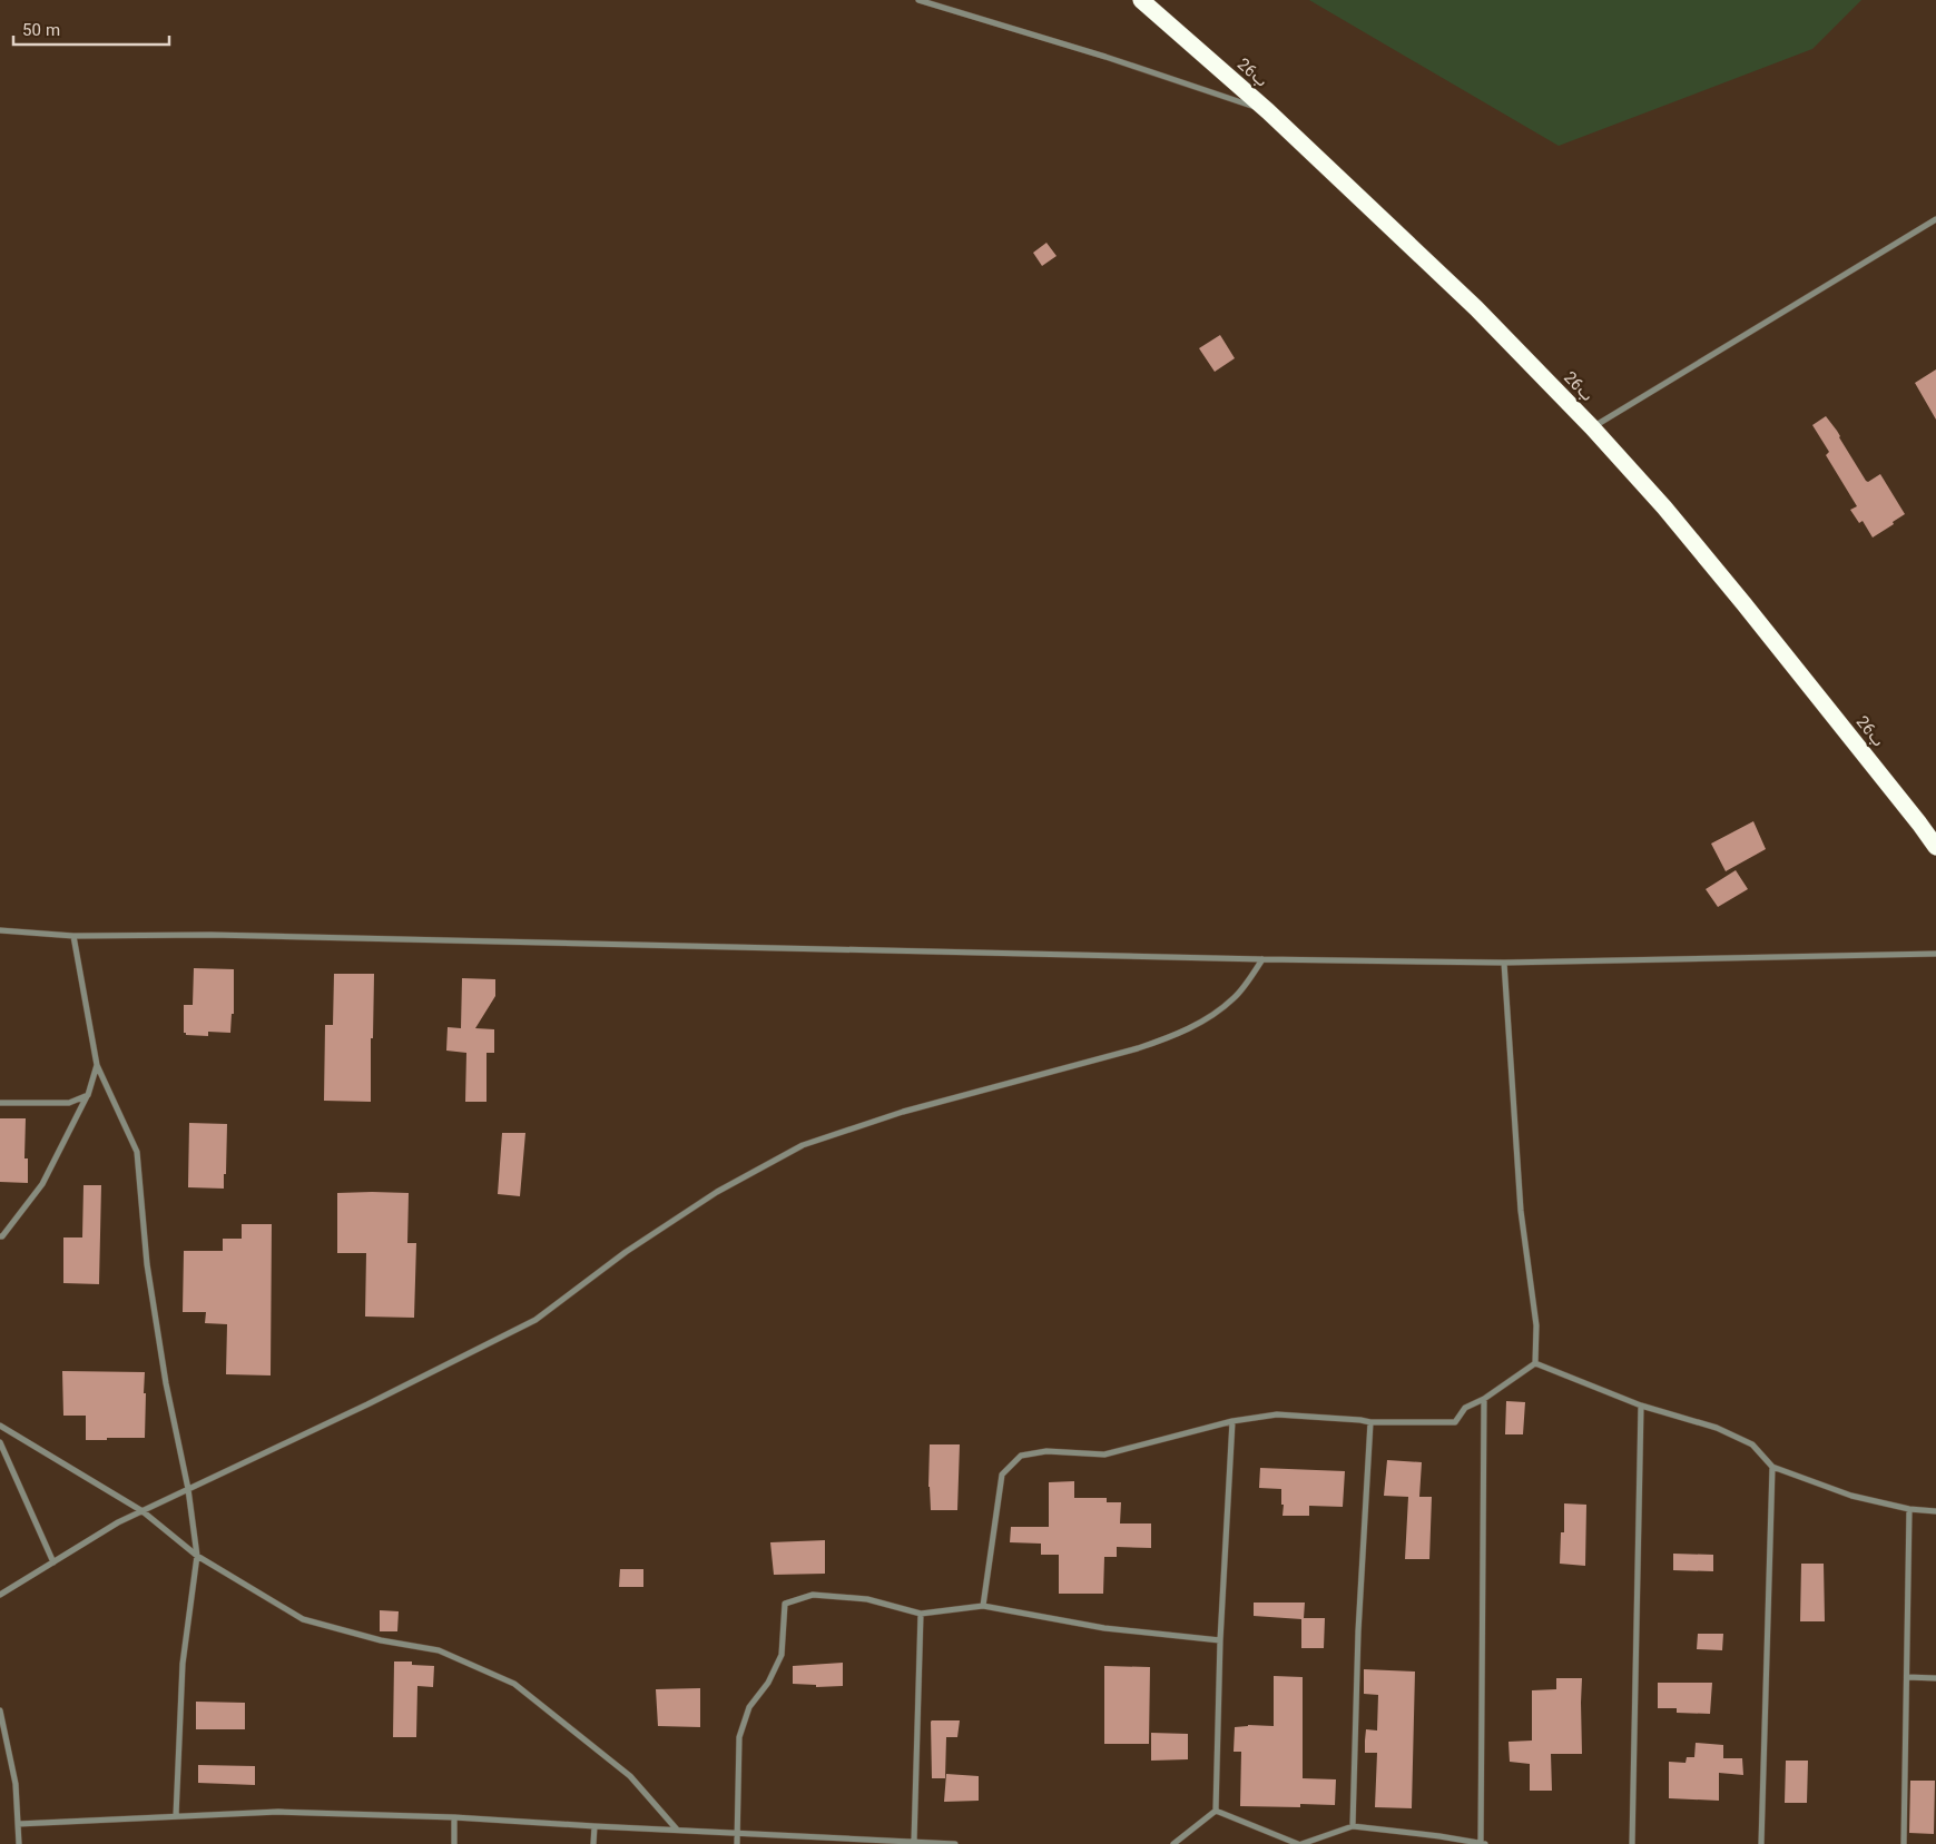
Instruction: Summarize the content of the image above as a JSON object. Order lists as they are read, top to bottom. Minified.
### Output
{"streets":{"highway":["26ب"]},"scale_bar":"50 m"}
